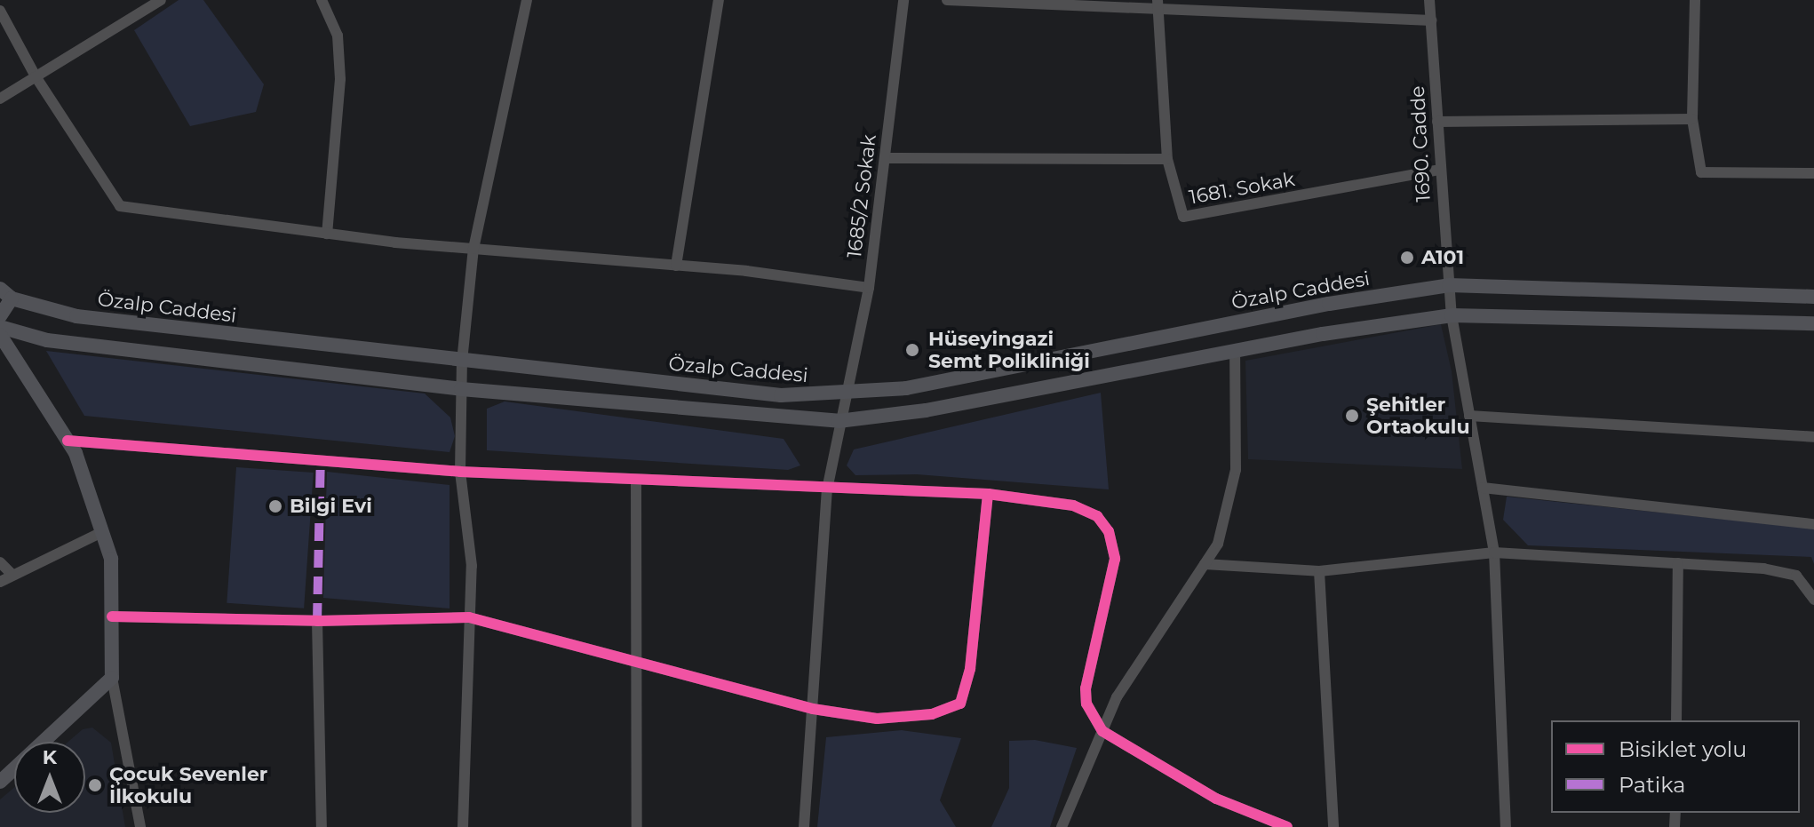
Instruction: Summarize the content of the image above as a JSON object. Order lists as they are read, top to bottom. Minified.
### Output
{"streets":{"main road":["Özalp Caddesi"],"street":["1690. Cadde","1681. Sokak","1685/2 Sokak"]},"crossings":[["1690. Cadde","1681. Sokak"],["1690. Cadde","Özalp Caddesi"],["1685/2 Sokak","Özalp Caddesi"]],"places":["A101","Hüseyingazi Semt Polikliniği","Şehitler Ortaokulu","Bilgi Evi","Çocuk Sevenler İlkokulu"],"legend":["Bisiklet yolu","Patika"],"north":"top"}
